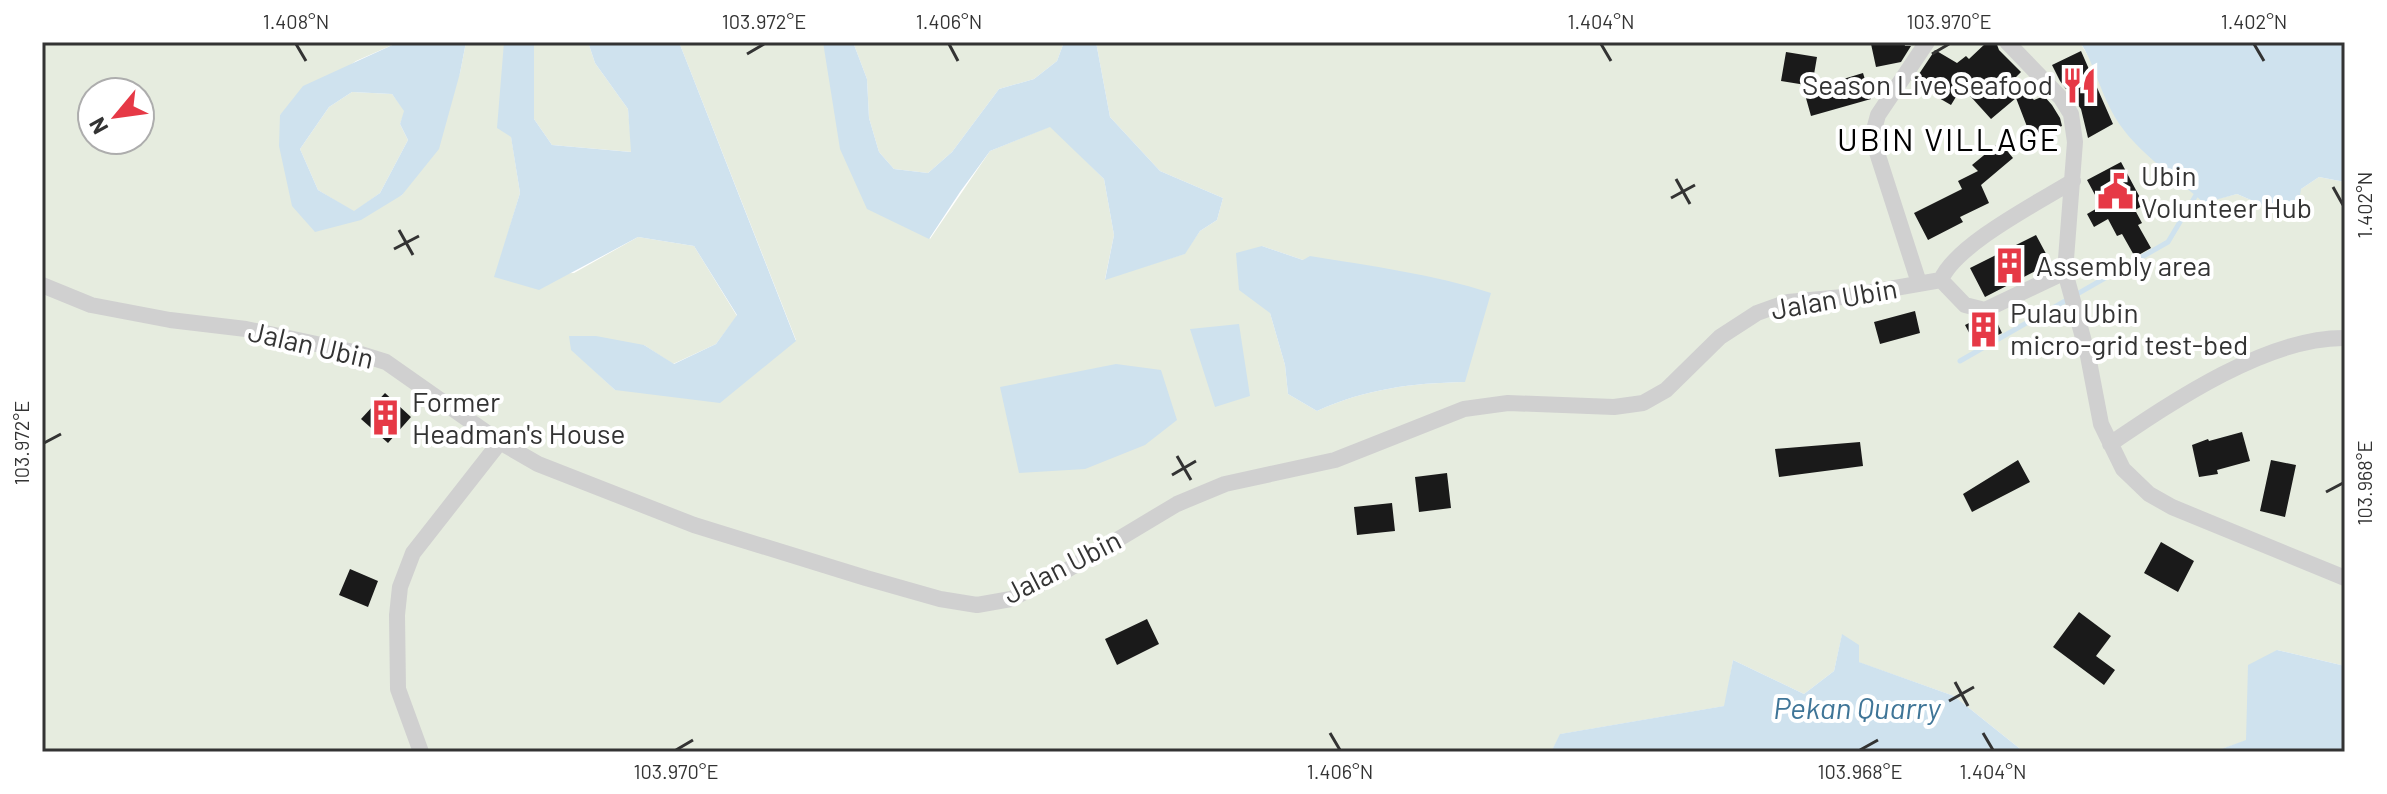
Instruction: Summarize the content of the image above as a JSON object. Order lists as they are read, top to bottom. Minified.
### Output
{"streets":{"street":["Jalan Ubin"]},"districts":["UBIN VILLAGE"],"water":["Pekan Quarry"],"places":{"restaurant":["Season Live Seafood"],"public building":["Ubin Volunteer Hub"],"building":["Assembly area","Pulau Ubin micro-grid test-bed","Former Headman's House"]},"north":"bottom left","coordinates":["1.408°N","103.972°E","1.406°N","1.404°N","103.970°E","1.402°N","103.968°E"]}
